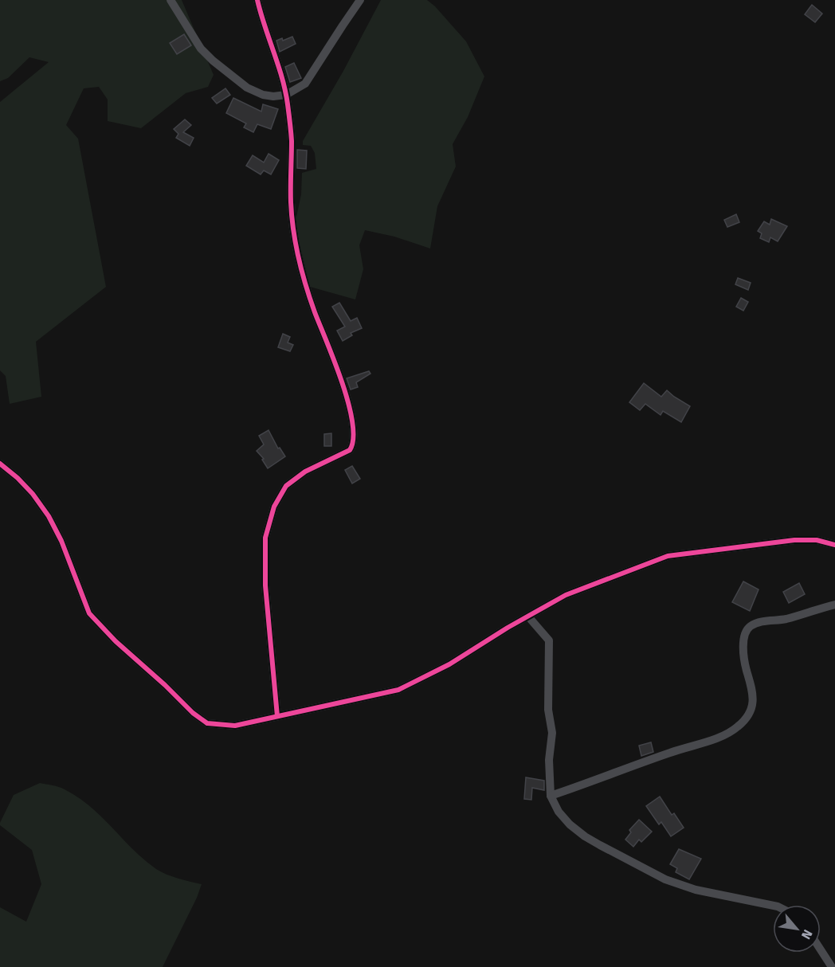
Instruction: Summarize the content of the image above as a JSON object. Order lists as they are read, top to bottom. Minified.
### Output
{"north":"bottom right"}
